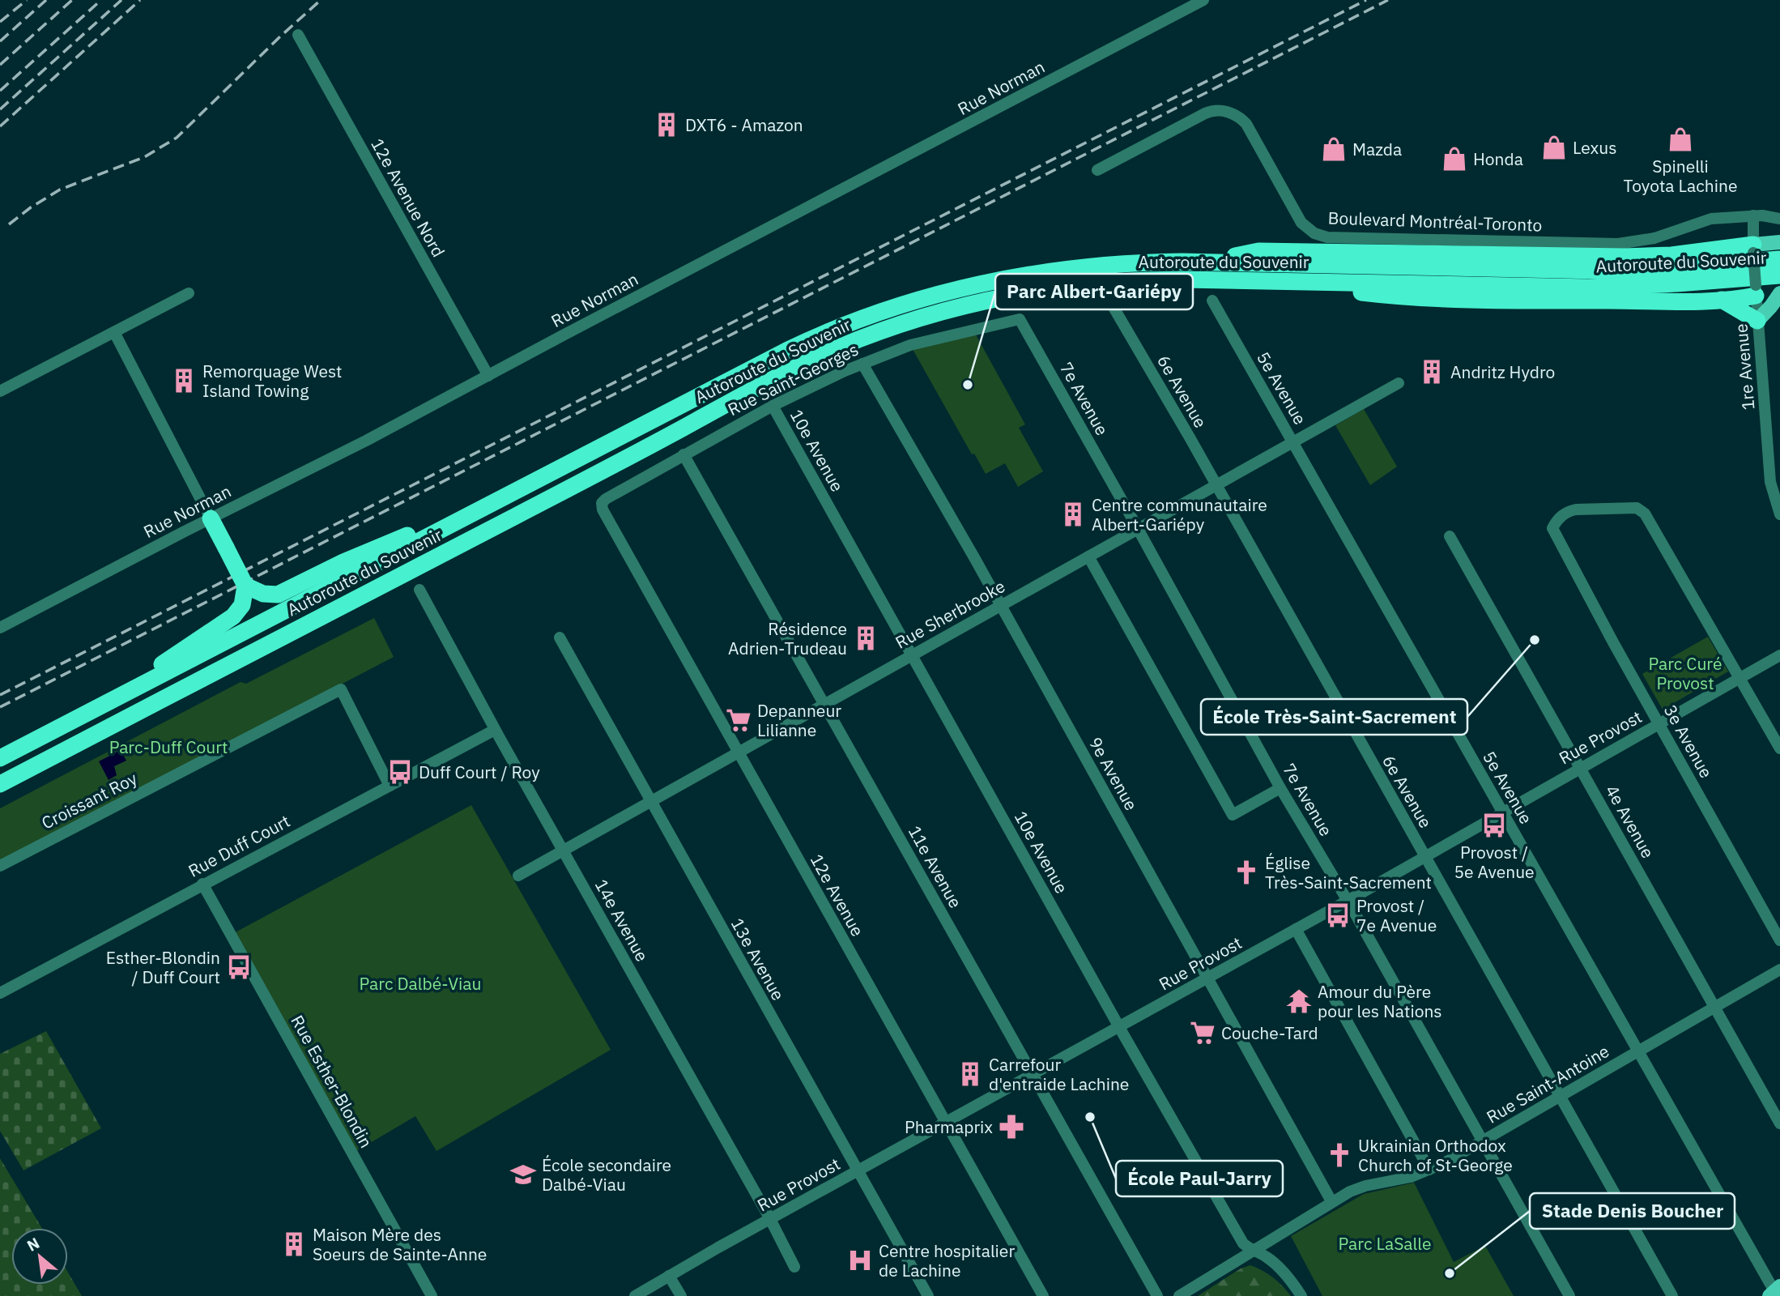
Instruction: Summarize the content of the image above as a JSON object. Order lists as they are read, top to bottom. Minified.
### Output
{"streets":{"highway":["Autoroute du Souvenir"],"street":["Rue Norman","12e Avenue Nord","Boulevard Montréal-Toronto","1re Avenue","Rue Saint-Georges","5e Avenue","6e Avenue","7e Avenue","10e Avenue","Rue Sherbrooke","Rue Provost","3e Avenue","9e Avenue","Croissant Roy","4e Avenue","Rue Duff Court","11e Avenue","12e Avenue","14e Avenue","13e Avenue","Rue Esther-Blondin","Rue Saint-Antoine"]},"crossings":[["Rue Norman","12e Avenue Nord"],["Boulevard Montréal-Toronto","1re Avenue"],["Rue Saint-Georges","7e Avenue"],["Rue Saint-Georges","10e Avenue"],["Rue Saint-Georges","9e Avenue"],["Rue Saint-Georges","11e Avenue"],["Rue Saint-Georges","12e Avenue"],["5e Avenue","Rue Sherbrooke"],["5e Avenue","Rue Provost"],["5e Avenue","Rue Saint-Antoine"],["6e Avenue","Rue Sherbrooke"],["6e Avenue","Rue Provost"],["6e Avenue","Rue Saint-Antoine"],["7e Avenue","Rue Sherbrooke"],["7e Avenue","Rue Provost"],["7e Avenue","Rue Saint-Antoine"],["10e Avenue","Rue Sherbrooke"],["10e Avenue","Rue Provost"],["10e Avenue","Rue Saint-Antoine"],["Rue Sherbrooke","9e Avenue"],["Rue Sherbrooke","11e Avenue"],["Rue Sherbrooke","12e Avenue"],["Rue Sherbrooke","14e Avenue"],["Rue Sherbrooke","13e Avenue"],["Rue Provost","3e Avenue"],["Rue Provost","9e Avenue"],["Rue Provost","4e Avenue"],["Rue Provost","11e Avenue"],["Rue Provost","12e Avenue"],["Rue Provost","14e Avenue"],["Rue Provost","13e Avenue"],["9e Avenue","Rue Saint-Antoine"],["Croissant Roy","Rue Duff Court"],["4e Avenue","Rue Saint-Antoine"],["Rue Duff Court","14e Avenue"],["Rue Duff Court","Rue Esther-Blondin"]],"parks":["Parc Curé Provost","Parc-Duff Court","Parc Dalbé-Viau","Parc LaSalle"],"places":{"building":["DXT6 - Amazon","Andritz Hydro","Remorquage West Island Towing","Centre communautaire Albert-Gariépy","Résidence Adrien-Trudeau","Carrefour d'entraide Lachine","Maison Mère des Soeurs de Sainte-Anne"],"shop":["Spinelli Toyota Lachine","Lexus","Mazda","Honda"],"other":["Parc Albert-Gariépy","École Très-Saint-Sacrement","École Paul-Jarry","Stade Denis Boucher"],"supermarket":["Depanneur Lilianne","Couche-Tard"],"bus stop":["Duff Court / Roy","Provost / 5e Avenue","Provost / 7e Avenue","Esther-Blondin / Duff Court"],"church":["Église Très-Saint-Sacrement","Ukrainian Orthodox Church of St-George"],"temple":["Amour du Père pour les Nations"],"pharmacy":["Pharmaprix"],"school or university":["École secondaire Dalbé-Viau"],"hospital":["Centre hospitalier de Lachine"]},"north":"top left"}
